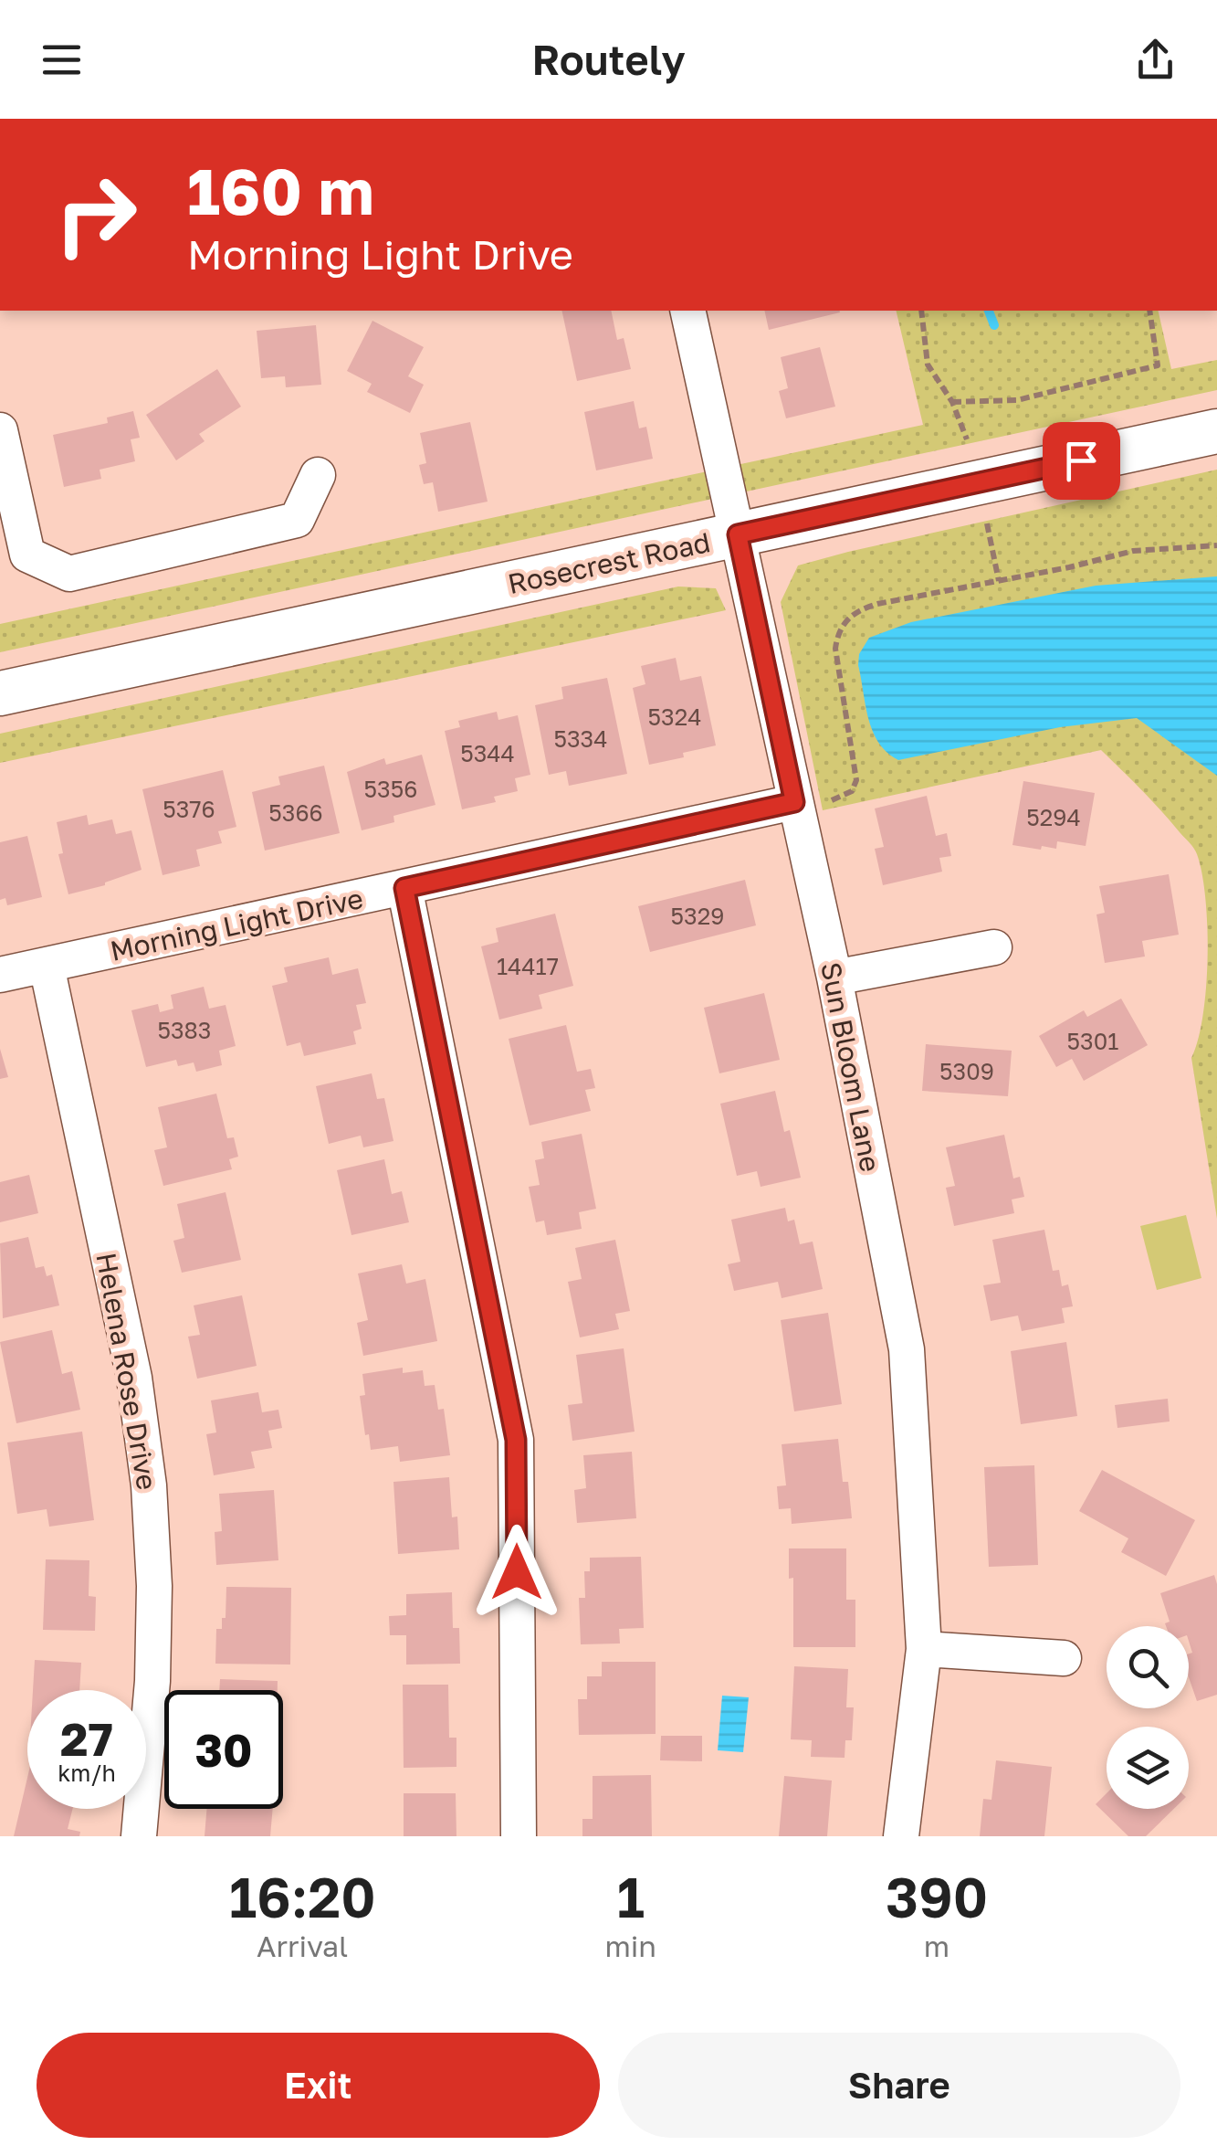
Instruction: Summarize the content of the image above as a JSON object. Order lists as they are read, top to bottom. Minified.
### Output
{"streets":{"main road":["Rosecrest Road"],"street":["Morning Light Drive","Sun Bloom Lane","Helena Rose Drive"]},"crossings":[["Rosecrest Road","Sun Bloom Lane"],["Morning Light Drive","Sun Bloom Lane"],["Morning Light Drive","Helena Rose Drive"]],"house_numbers":["5324","5334","5344","5356","5376","5366","5294","5329","14417","5383","5301","5309"],"page":{"header":"Routely","turn":["160 m","Morning Light Drive"],"speed":"27 km/h","limit":"30","eta":["16:20","Arrival","1","min","390","m"],"buttons":["Exit","Share"]}}
